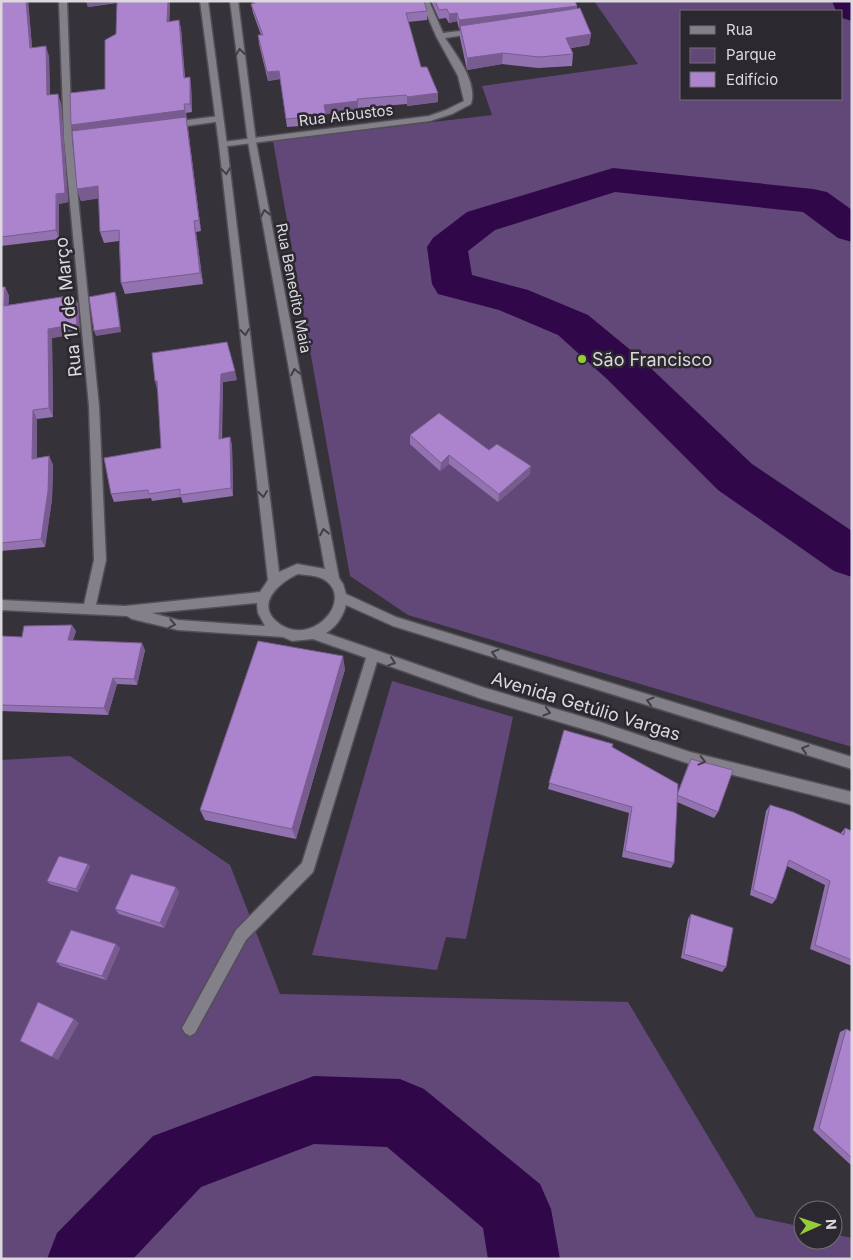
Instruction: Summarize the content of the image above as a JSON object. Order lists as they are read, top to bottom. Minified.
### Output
{"streets":{"street":["Rua Arbustos","Rua Benedito Maia","Rua 17 de Março","Avenida Getúlio Vargas"]},"crossings":[["Rua Arbustos","Rua Benedito Maia"],["Rua Benedito Maia","Avenida Getúlio Vargas"]],"places":["São Francisco"],"legend":["Rua","Parque","Edifício"],"north":"right"}
